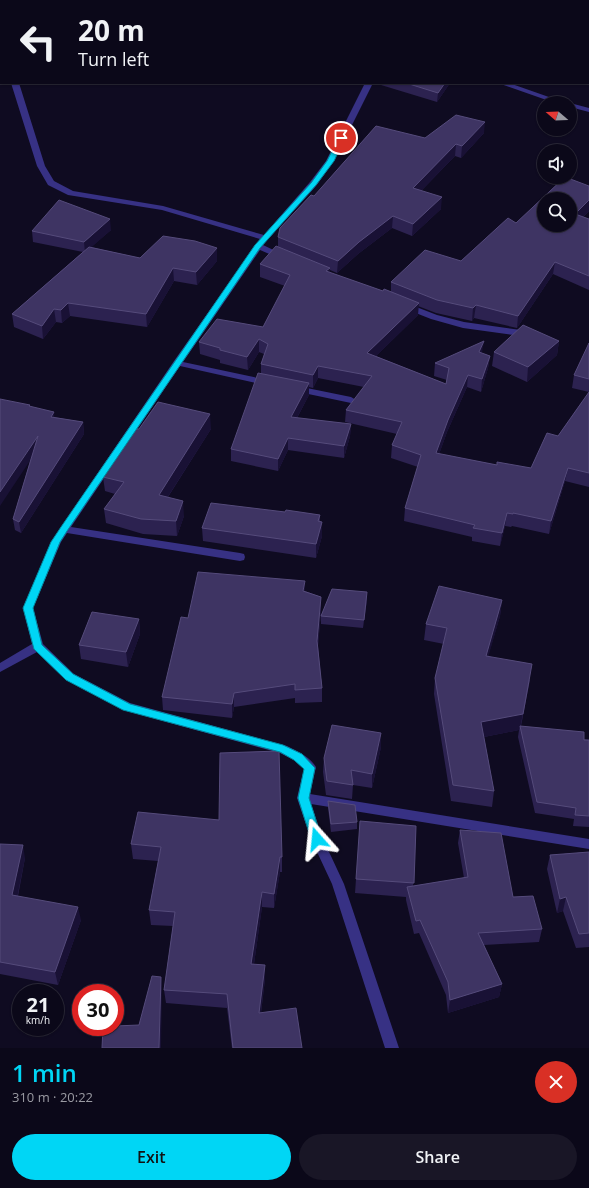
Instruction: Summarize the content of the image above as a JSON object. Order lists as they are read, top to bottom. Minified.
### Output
{"north":"left","page":{"turn":["20 m","Turn left"],"speed":"21 km/h","limit":"30","heading":["1 min","310 m · 20:22"],"buttons":["Exit","Share"]}}
